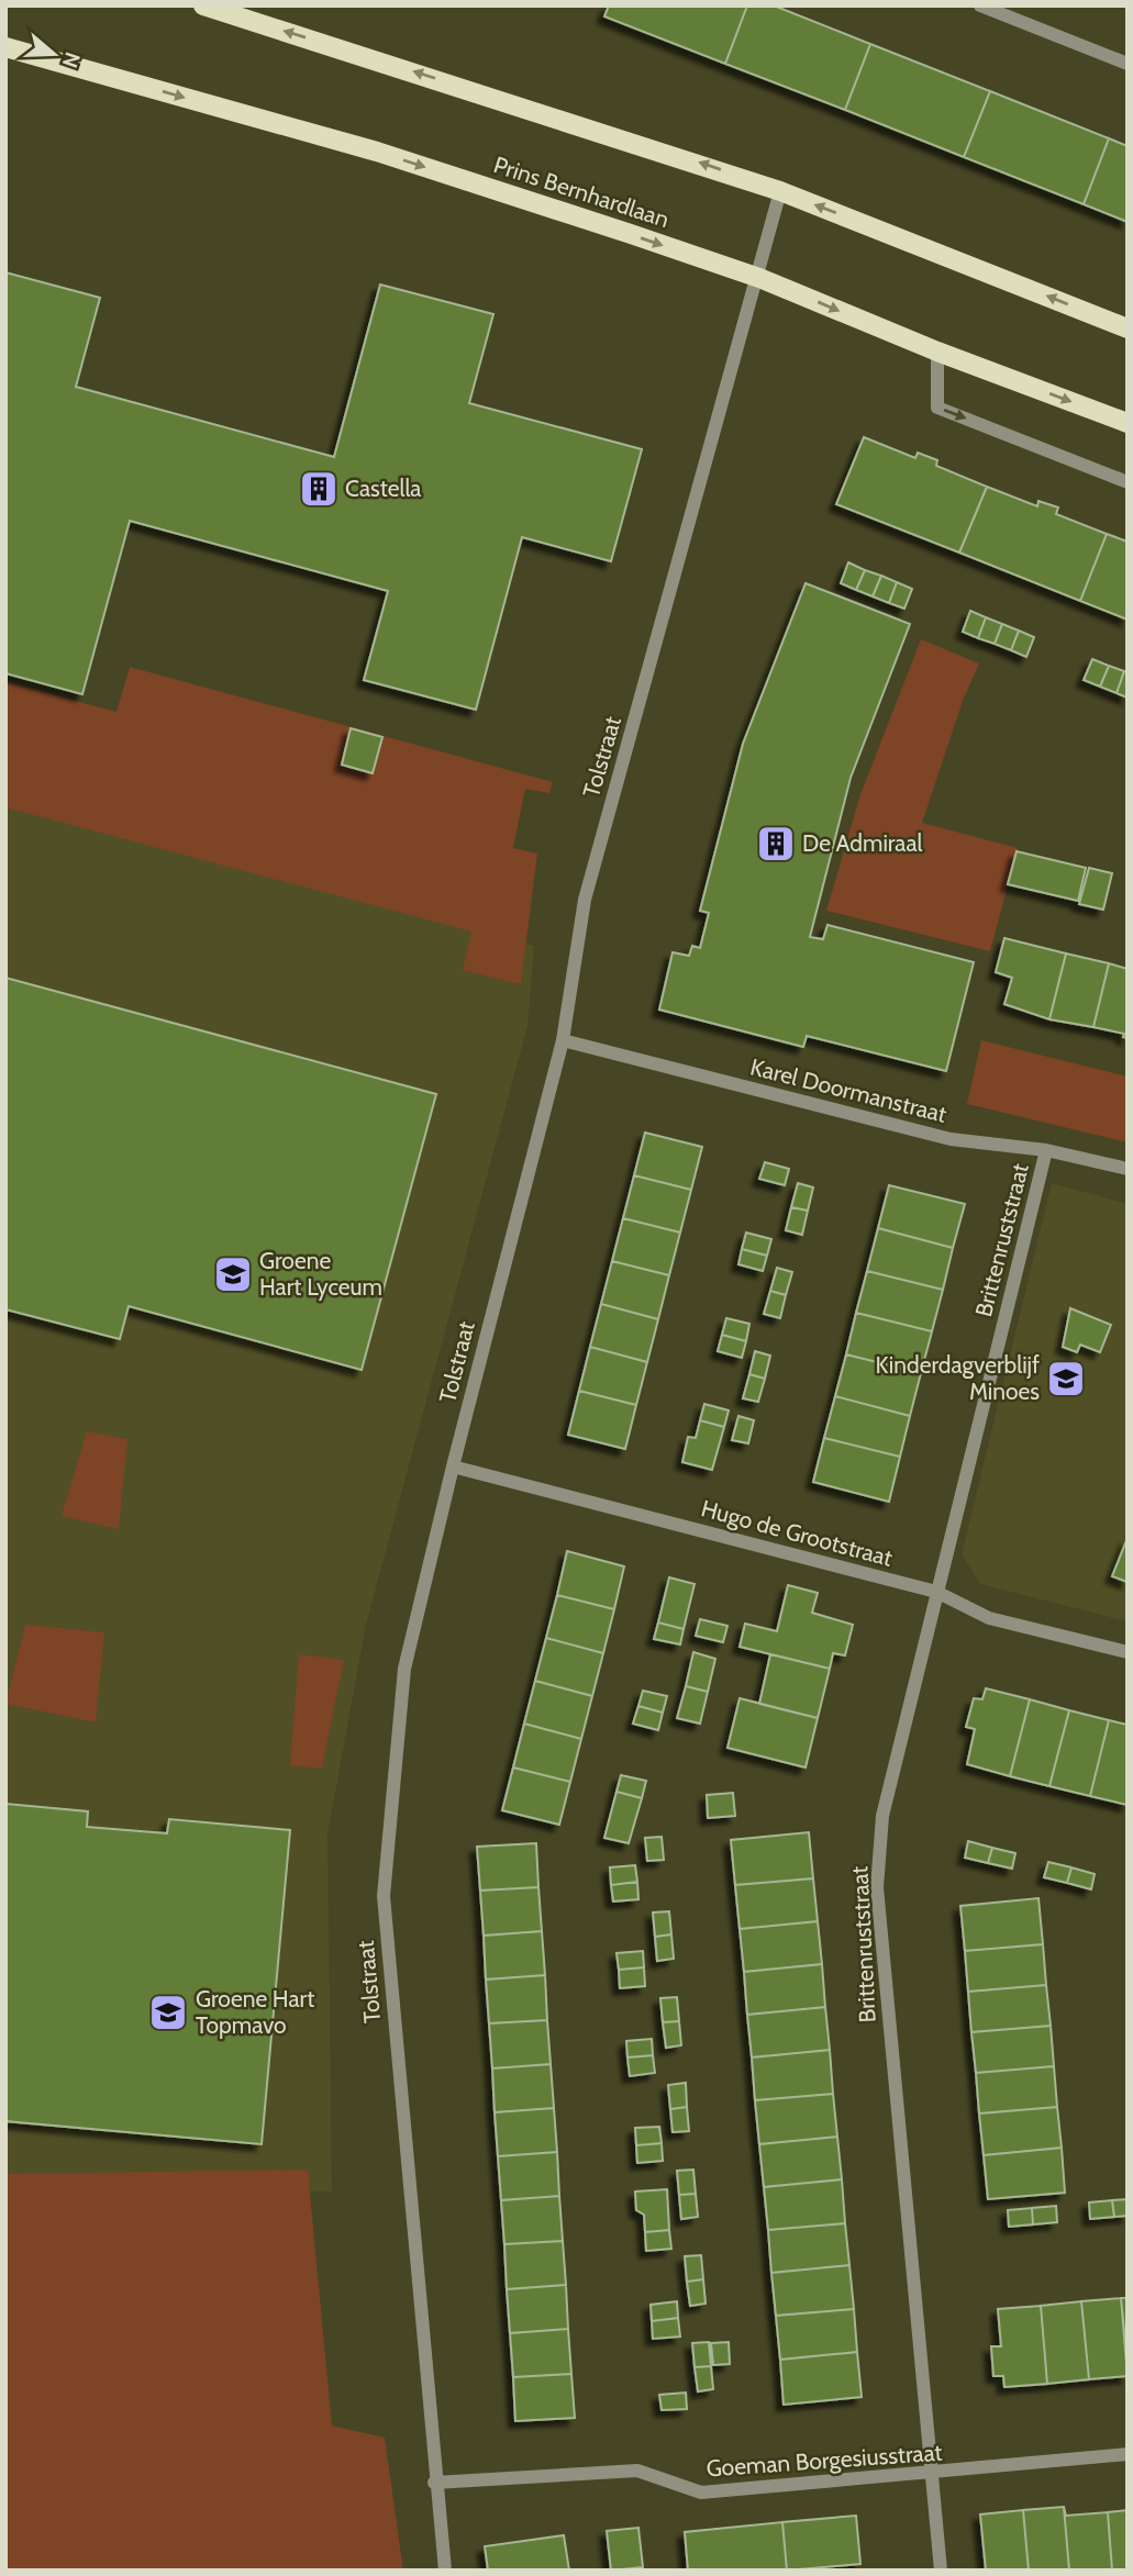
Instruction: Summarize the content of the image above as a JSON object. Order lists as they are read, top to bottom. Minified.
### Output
{"streets":{"main road":["Prins Bernhardlaan"],"street":["Tolstraat","Karel Doormanstraat","Brittenruststraat","Hugo de Grootstraat","Goeman Borgesiusstraat"]},"crossings":[["Prins Bernhardlaan","Tolstraat"],["Tolstraat","Karel Doormanstraat"],["Tolstraat","Hugo de Grootstraat"],["Tolstraat","Goeman Borgesiusstraat"],["Karel Doormanstraat","Brittenruststraat"],["Brittenruststraat","Hugo de Grootstraat"],["Brittenruststraat","Goeman Borgesiusstraat"]],"places":{"building":["Castella","De Admiraal"],"school or university":["Groene Hart Lyceum","Kinderdagverblijf Minoes","Groene Hart Topmavo"]},"north":"right"}
